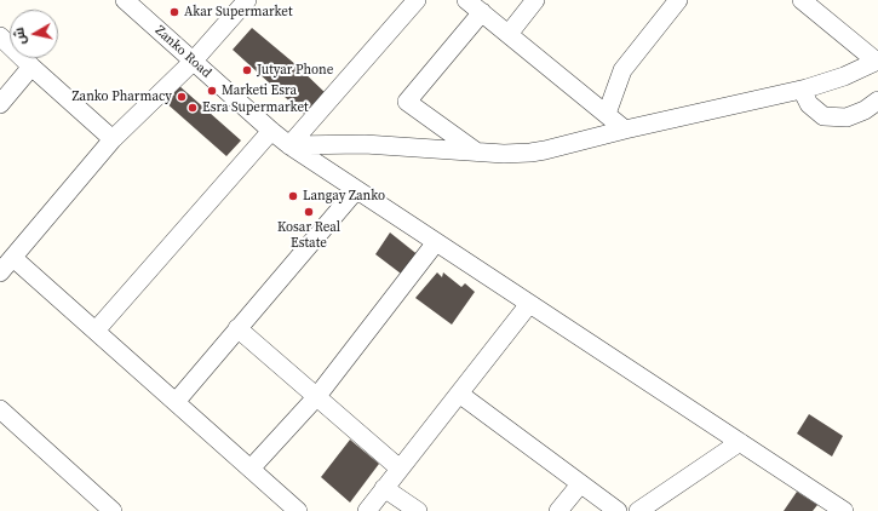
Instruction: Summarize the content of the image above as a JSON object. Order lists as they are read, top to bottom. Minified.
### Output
{"streets":{"street":["Zanko Road"]},"places":["Akar Supermarket","Jutyar Phone","Marketi Esra","Zanko Pharmacy","Esra Supermarket","Langay Zanko","Kosar Real Estate"],"north":"left"}
